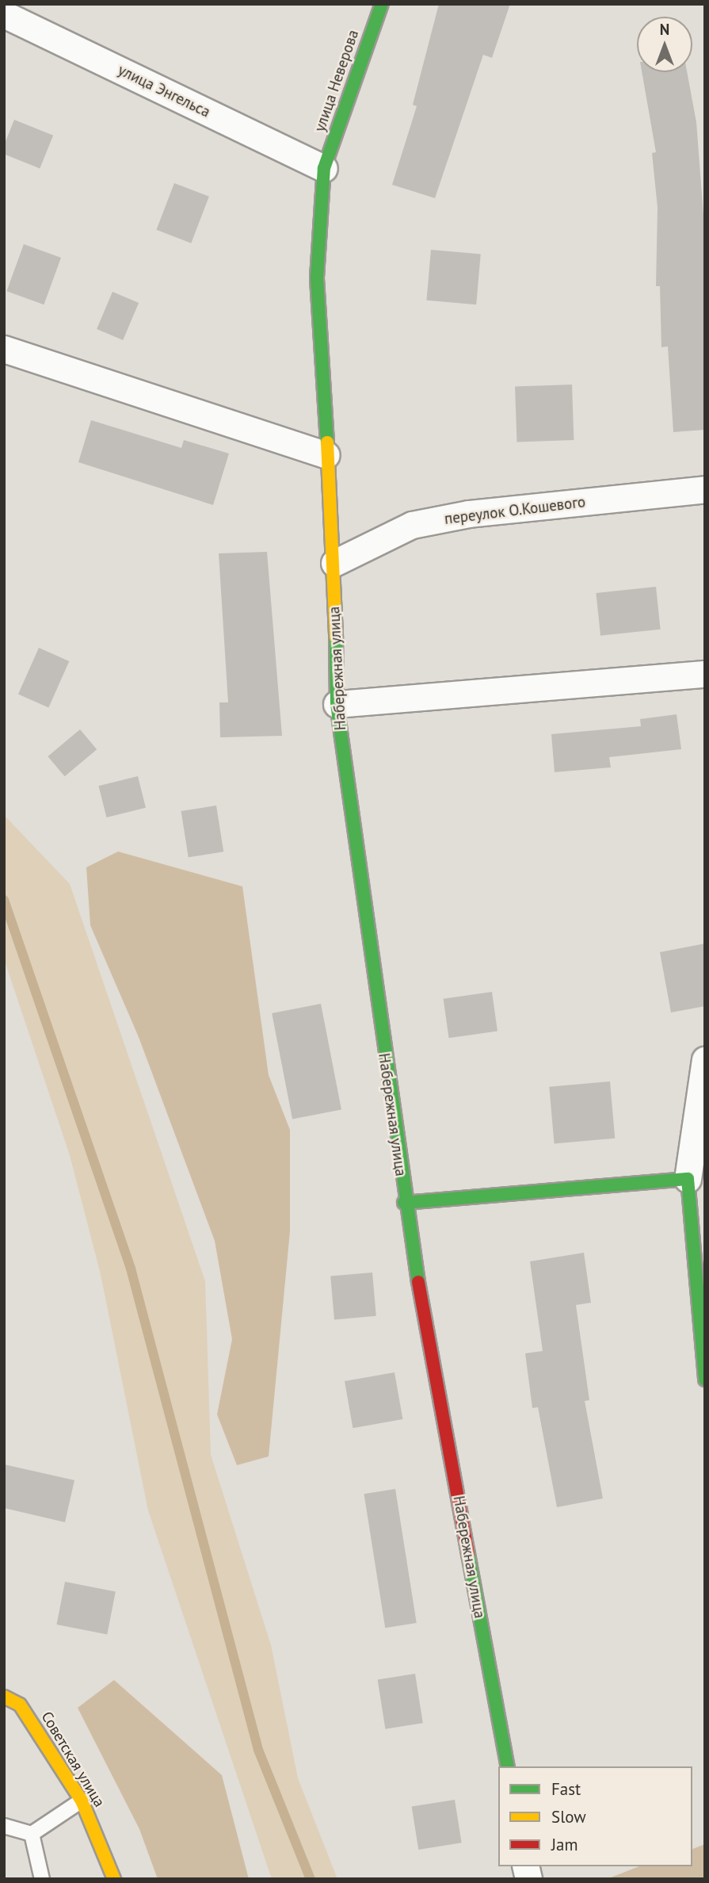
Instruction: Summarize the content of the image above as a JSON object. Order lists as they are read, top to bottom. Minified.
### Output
{"streets":{"street":["улица Неверова","улица Энгельса","переулок О.Кошевого","Набережная улица","Советская улица"]},"crossings":[["улица Неверова","улица Энгельса"],["улица Неверова","Набережная улица"],["улица Энгельса","Набережная улица"],["переулок О.Кошевого","Набережная улица"]],"legend":["Fast","Slow","Jam"],"north":"top"}
